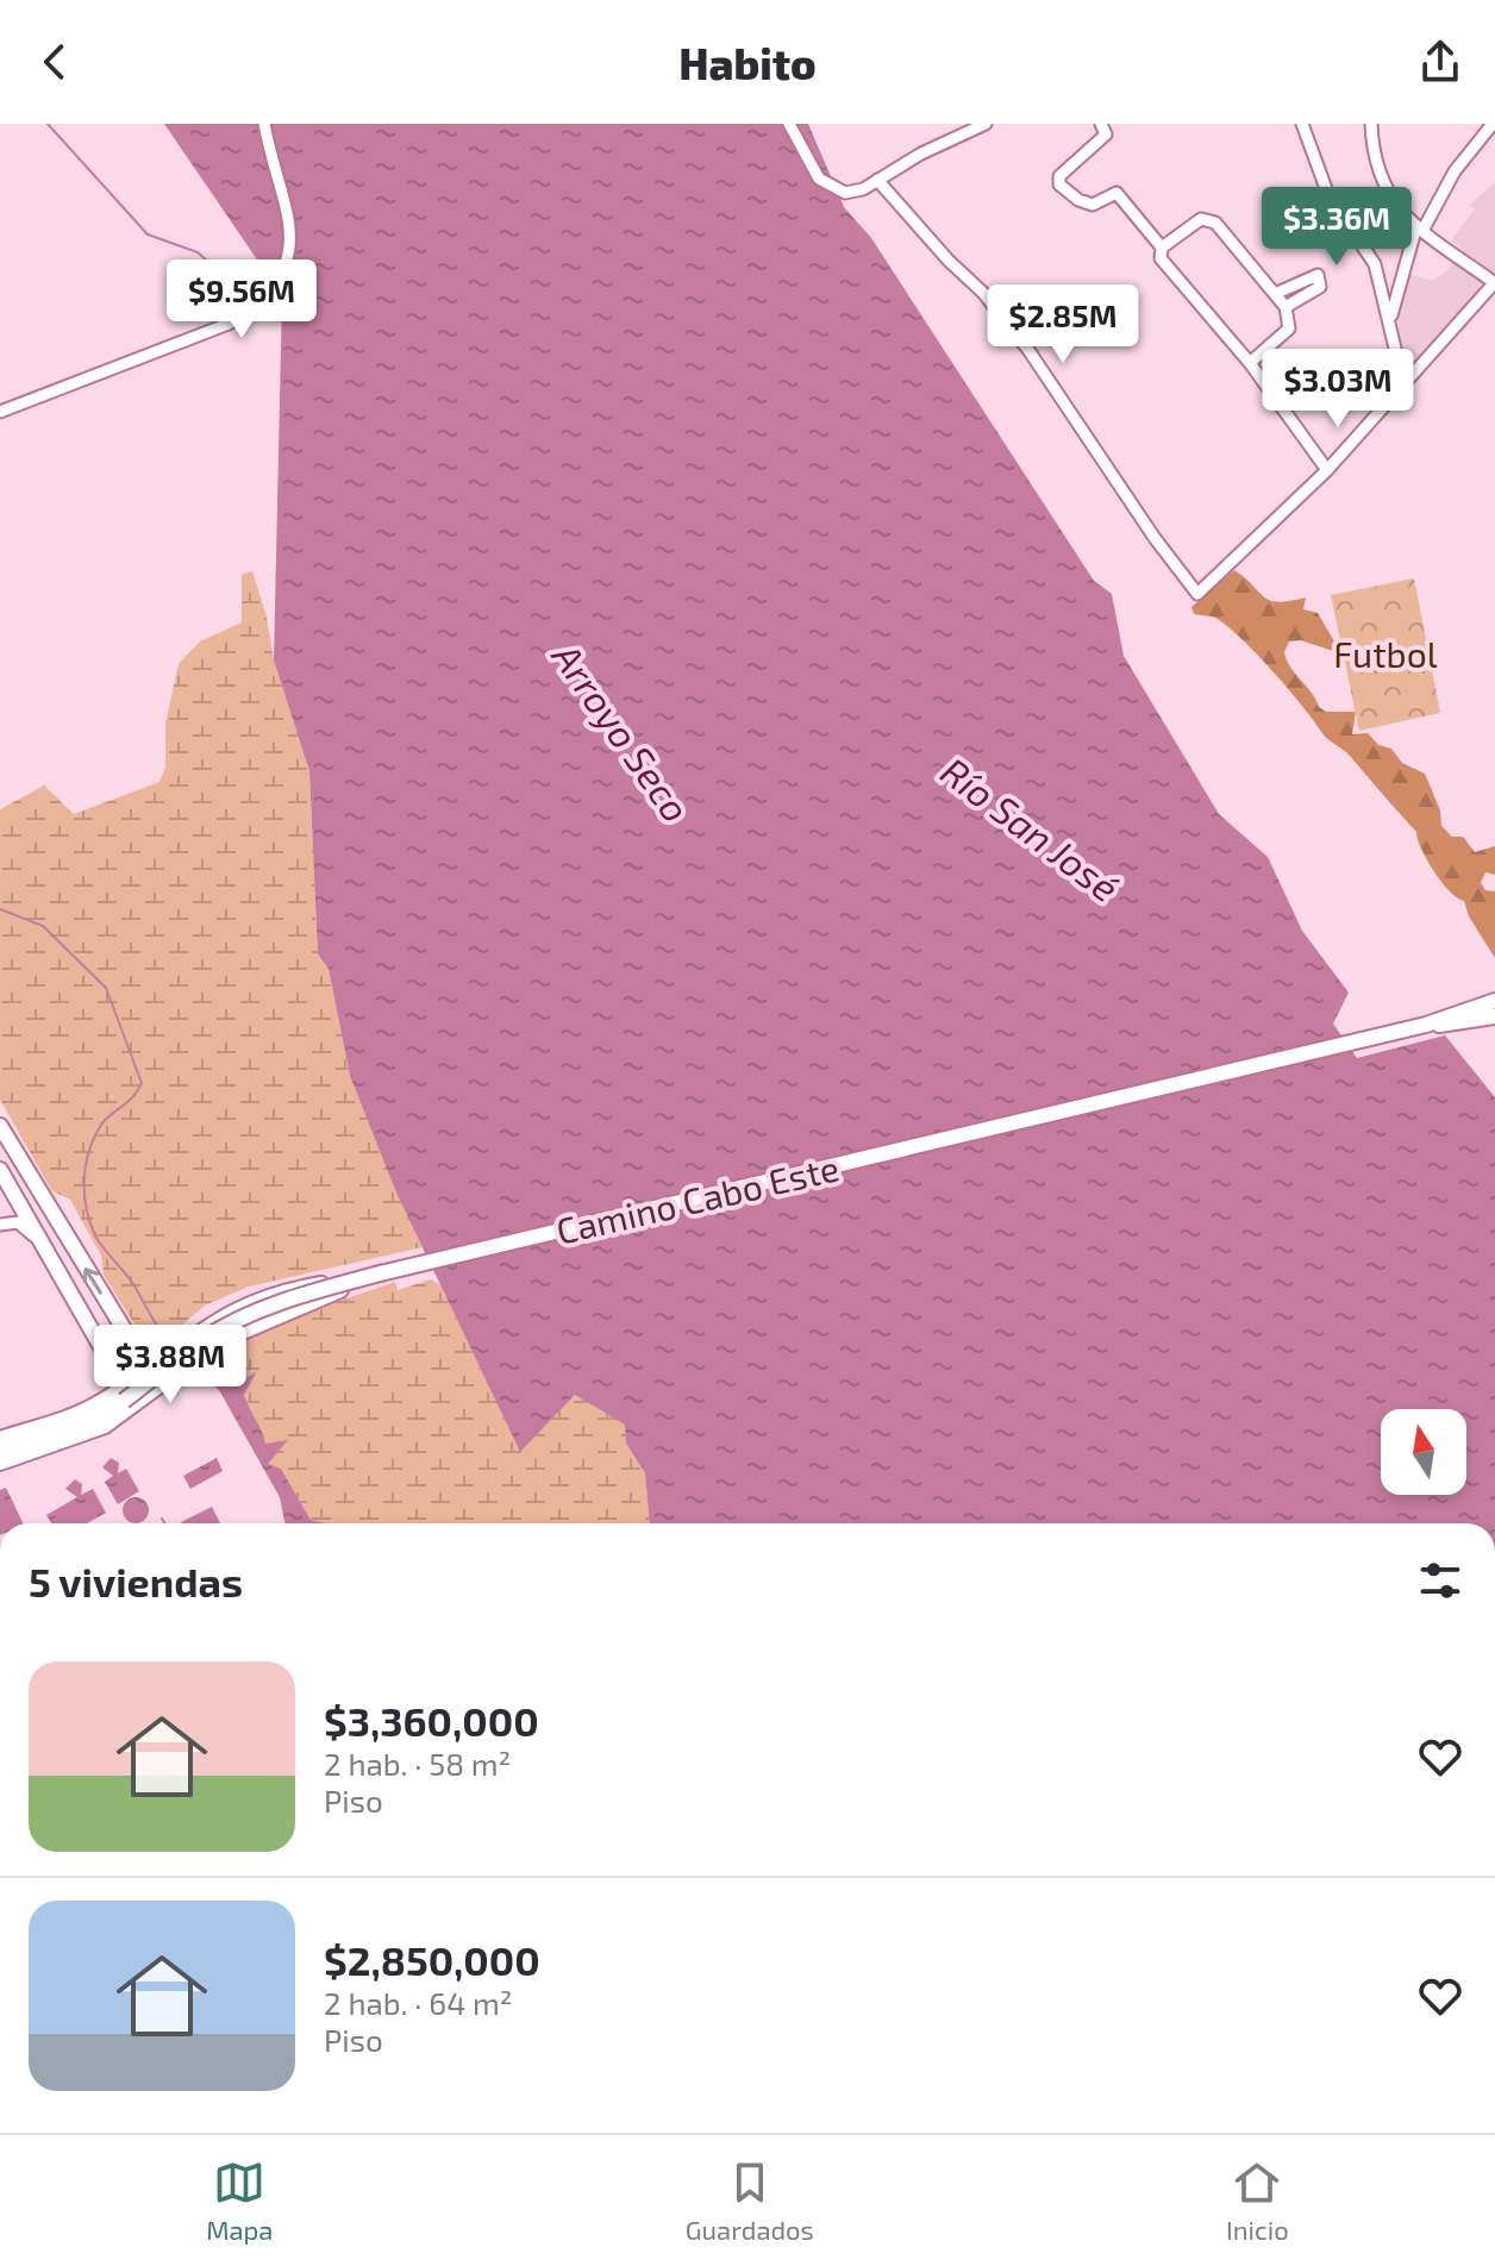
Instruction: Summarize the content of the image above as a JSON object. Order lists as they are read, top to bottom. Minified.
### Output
{"streets":{"main road":["Camino Cabo Este"]},"water":["Arroyo Seco","Río San José"],"parks":["Futbol"],"north":"top","page":{"header":"Habito","price":["$3.36M","$9.56M","$2.85M","$3.03M","$3.88M"],"heading":"5 viviendas","list":[{"name":"$3,360,000","note":"2 hab. · 58 m² · Piso"},{"name":"$2,850,000","note":"2 hab. · 64 m² · Piso"}],"tabs":["Mapa","Guardados","Inicio"]}}
